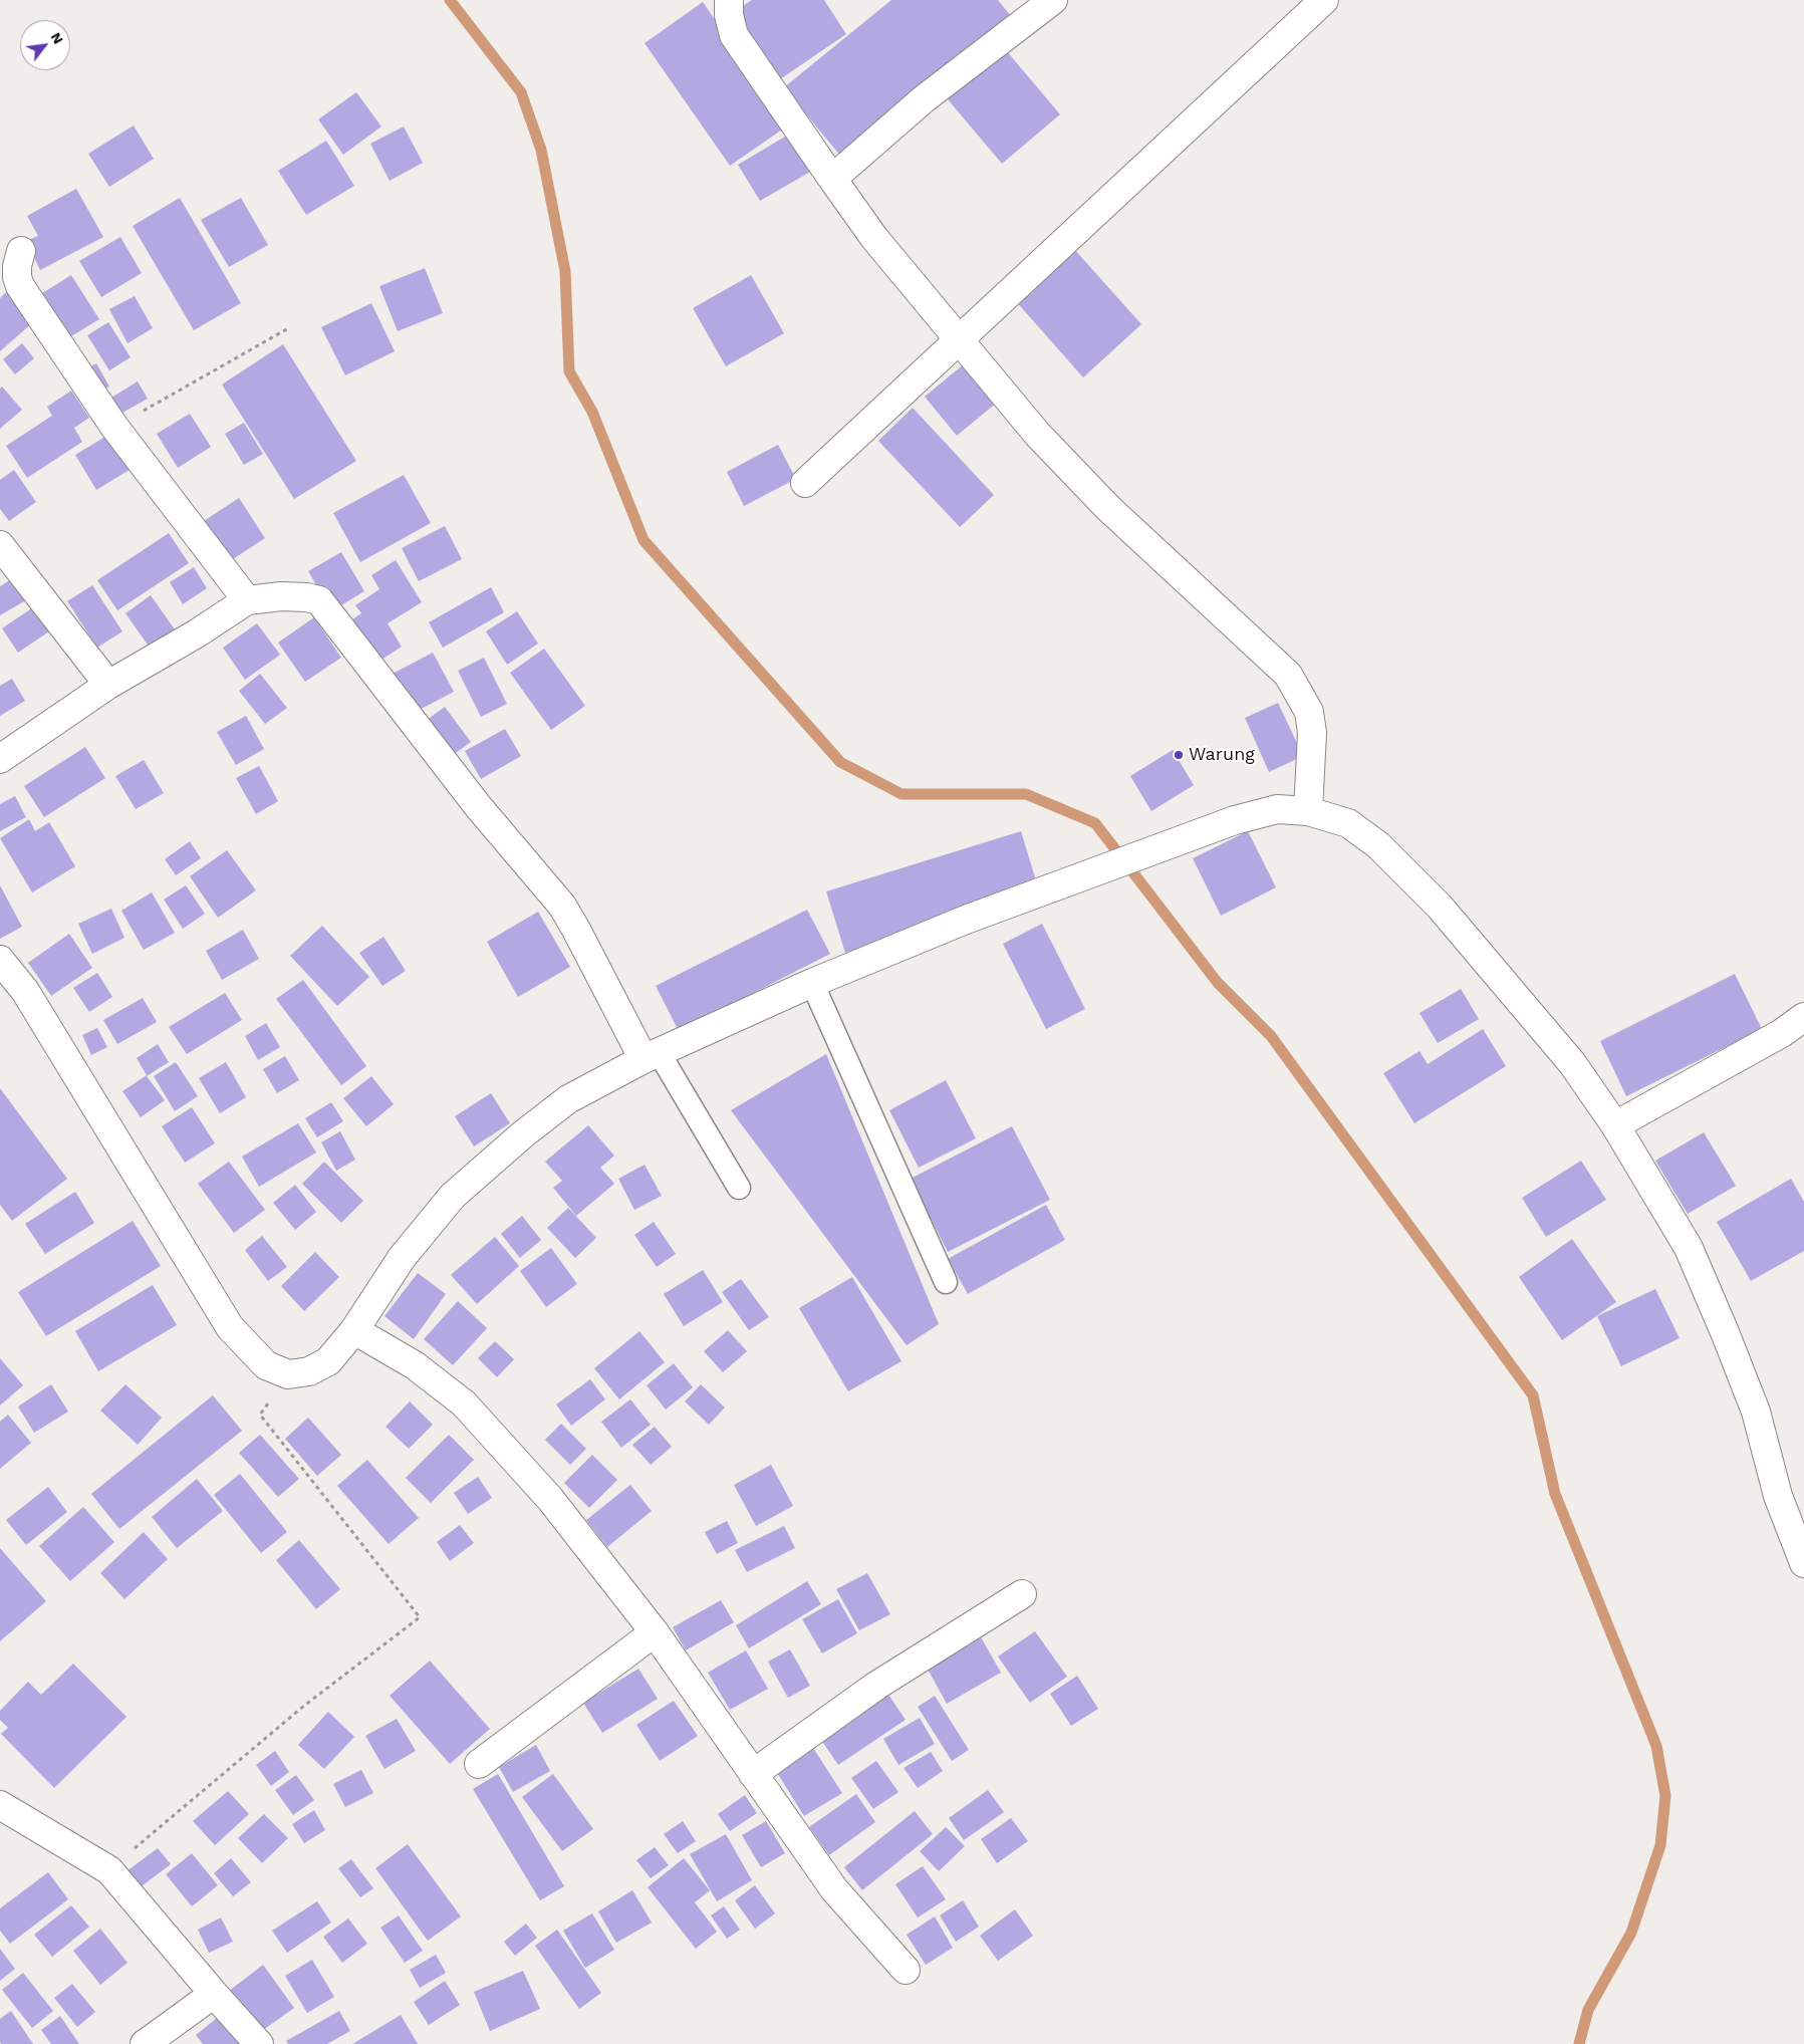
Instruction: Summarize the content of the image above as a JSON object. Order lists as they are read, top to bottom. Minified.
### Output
{"places":["Warung"],"north":"top right"}
